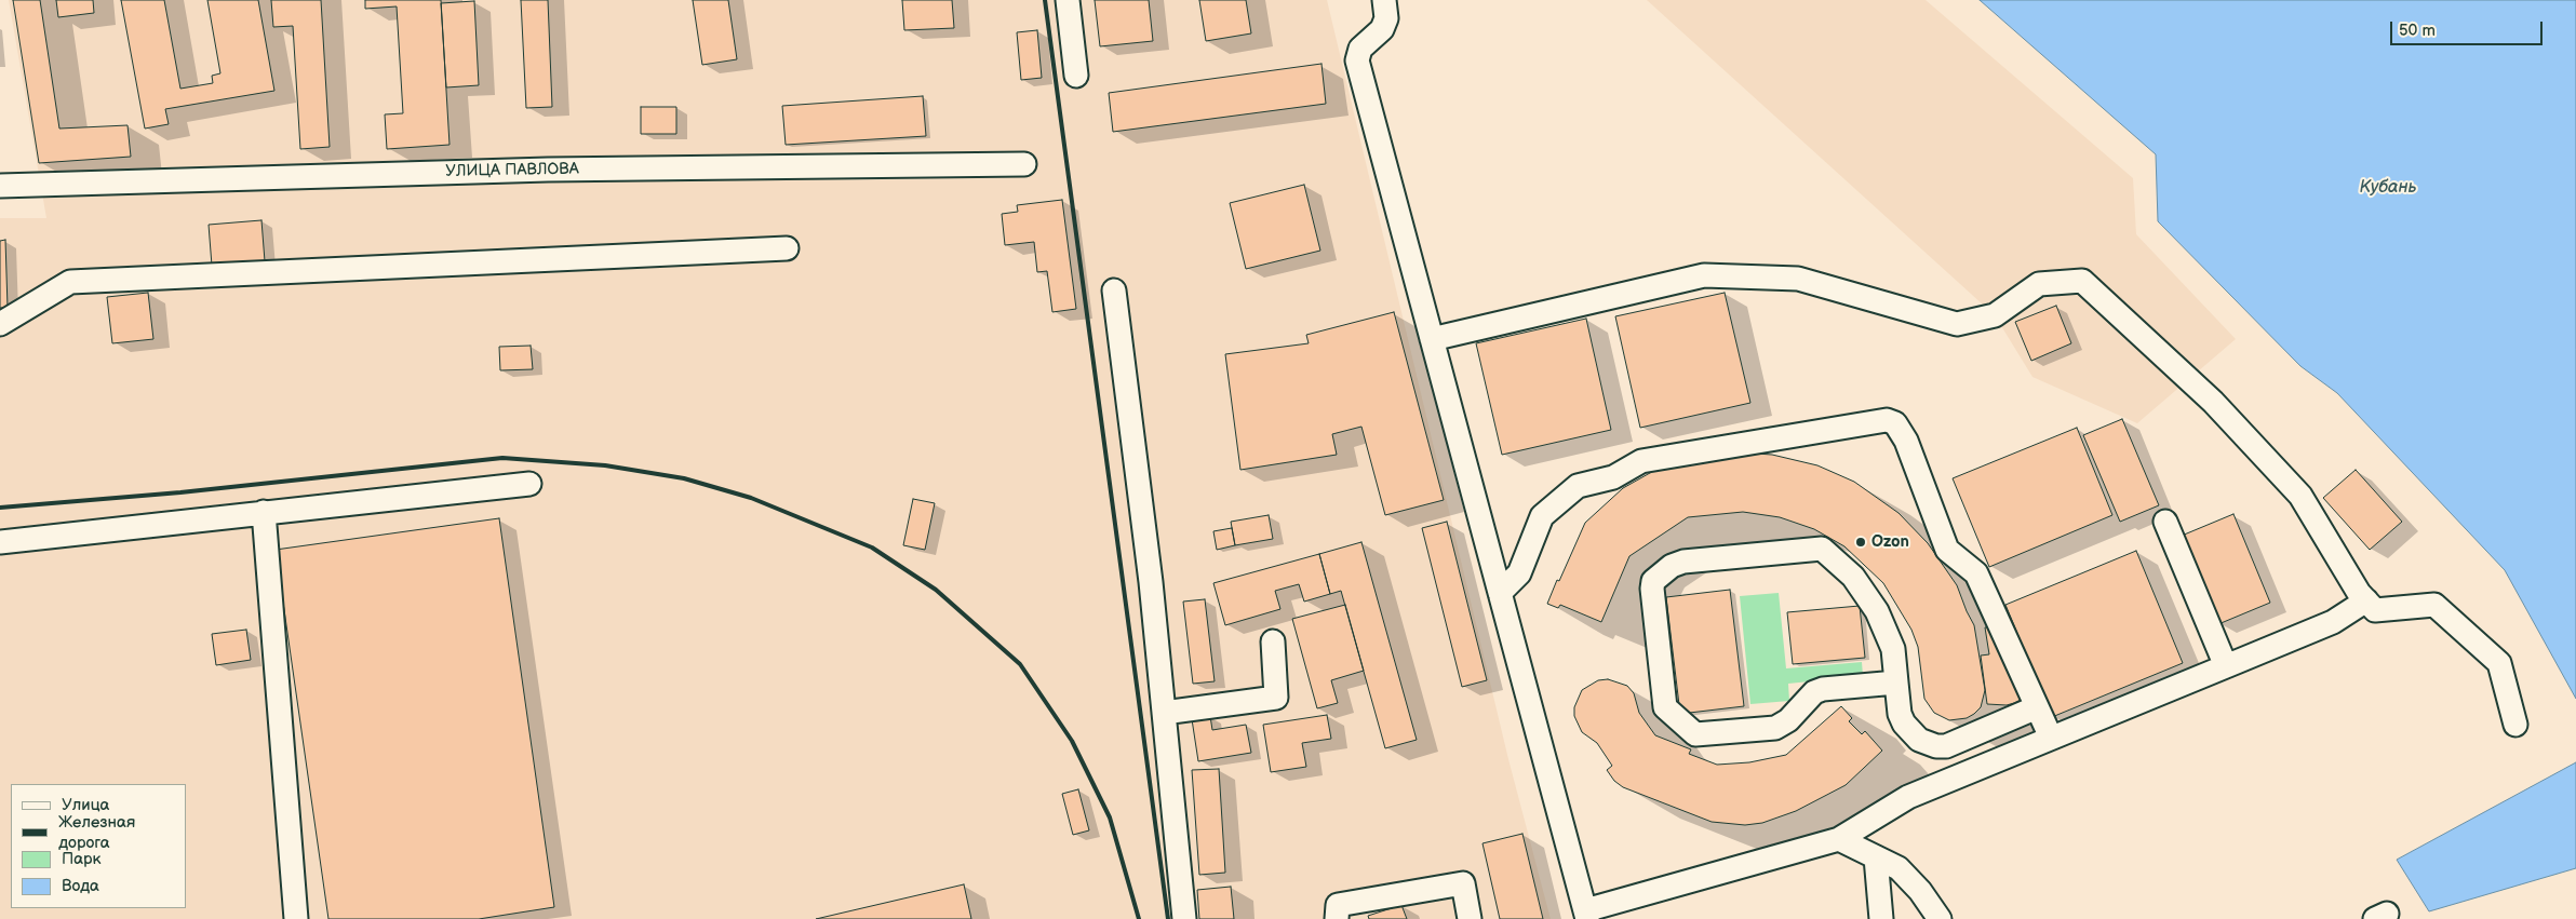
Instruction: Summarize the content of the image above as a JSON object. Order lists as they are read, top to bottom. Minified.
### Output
{"streets":{"street":["УЛИЦА ПАВЛОВА"]},"water":["Кубань"],"places":["Ozon"],"legend":["Улица","Железная дорога","Парк","Вода"],"scale_bar":"50 m"}
